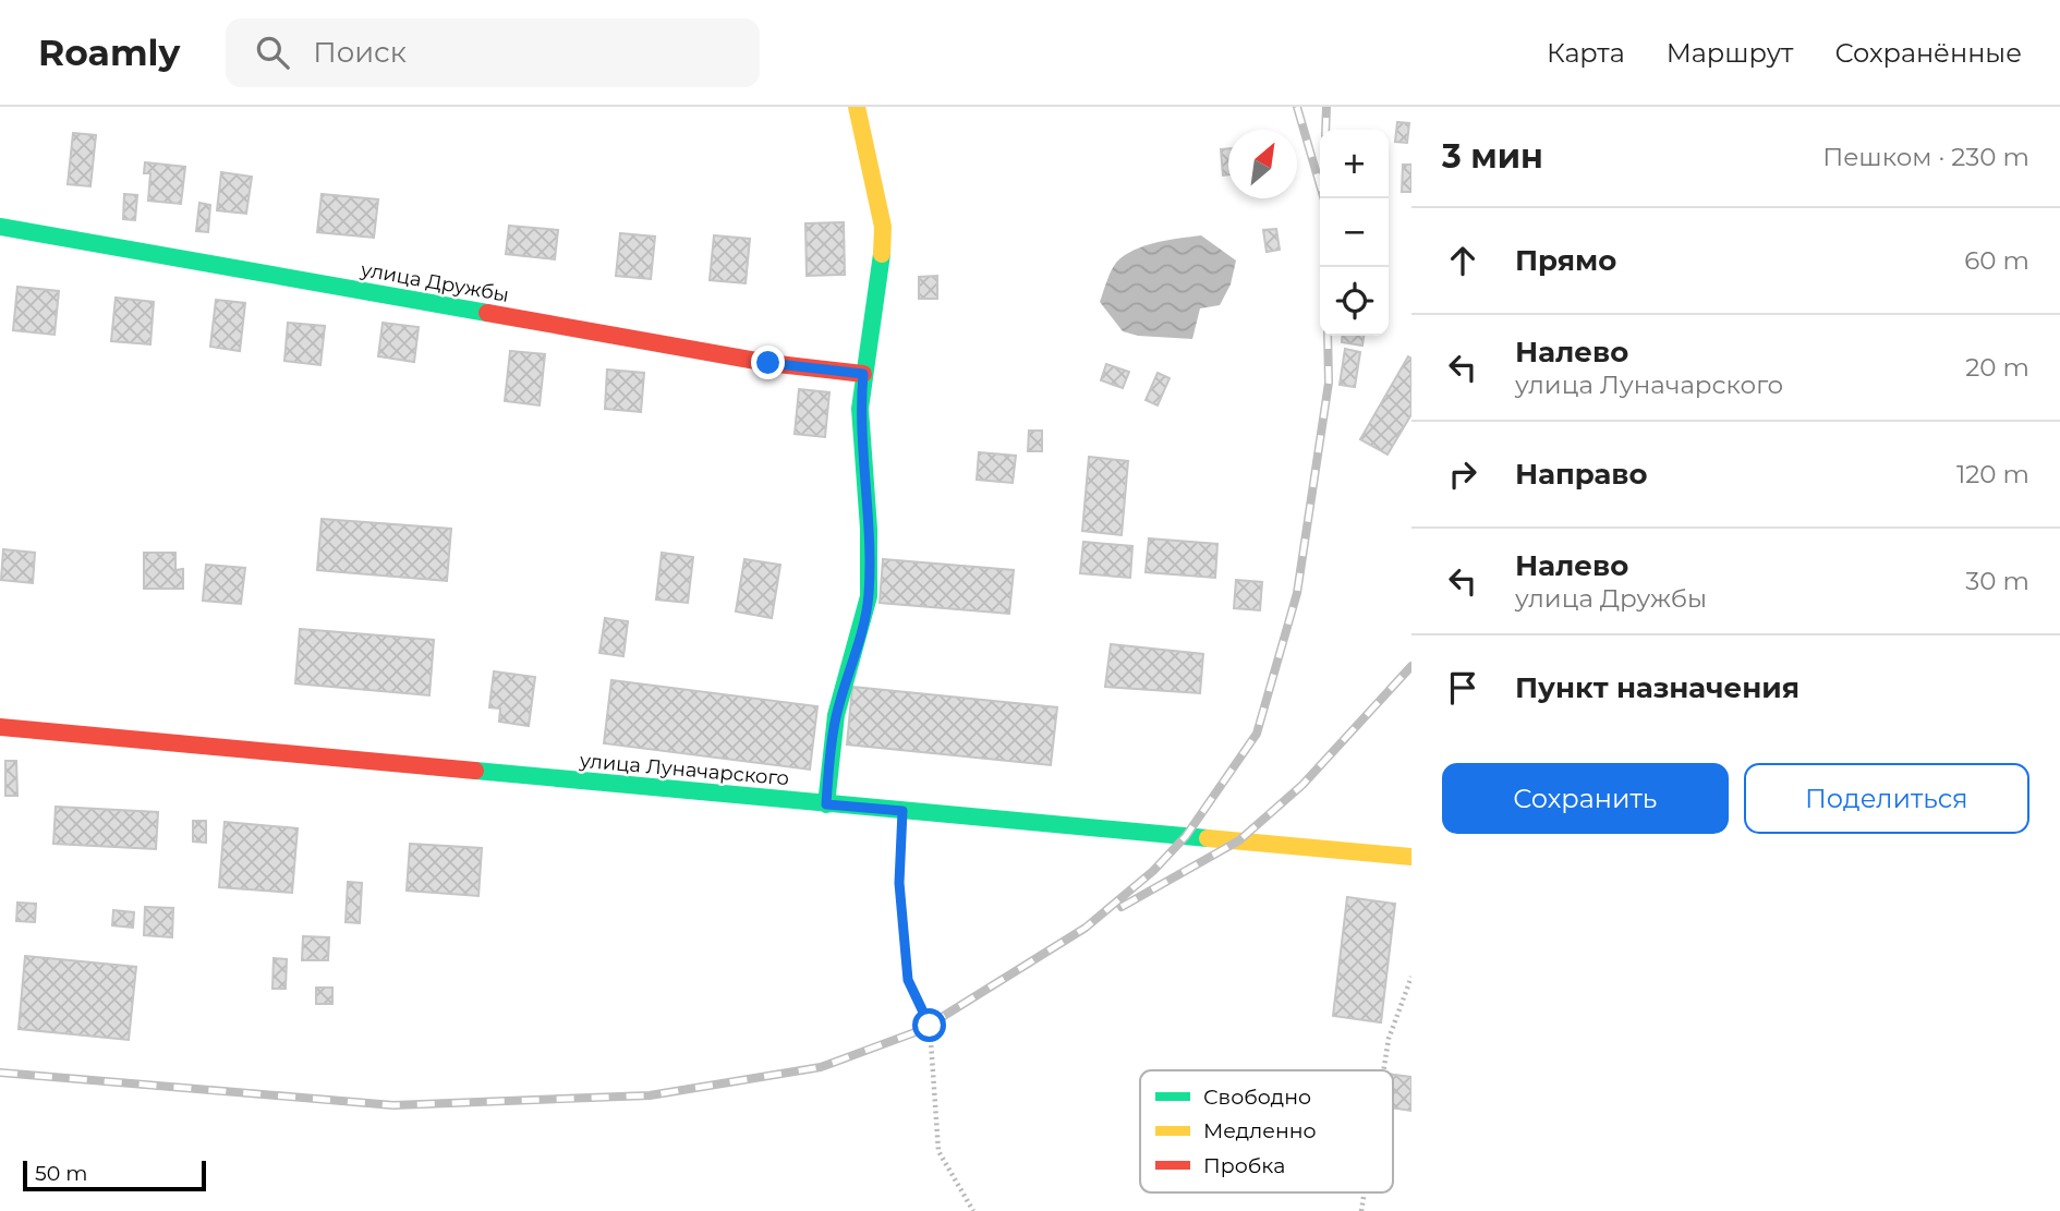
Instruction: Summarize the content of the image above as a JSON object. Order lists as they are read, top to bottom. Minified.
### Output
{"streets":{"street":["улица Дружбы","улица Луначарского"]},"legend":["Свободно","Медленно","Пробка"],"scale_bar":"50 m","north":"top right","page":{"header":"Roamly","search":"Поиск","nav":["Карта","Маршрут","Сохранённые"],"heading":["3 мин","Пешком · 230 m"],"map_buttons":["+","−"],"list":[["Прямо","60 m"],["Налево","улица Луначарского","20 m"],["Направо","120 m"],["Налево","улица Дружбы","30 m"],"Пункт назначения"],"buttons":["Сохранить","Поделиться"],"scale":"50 m"}}
